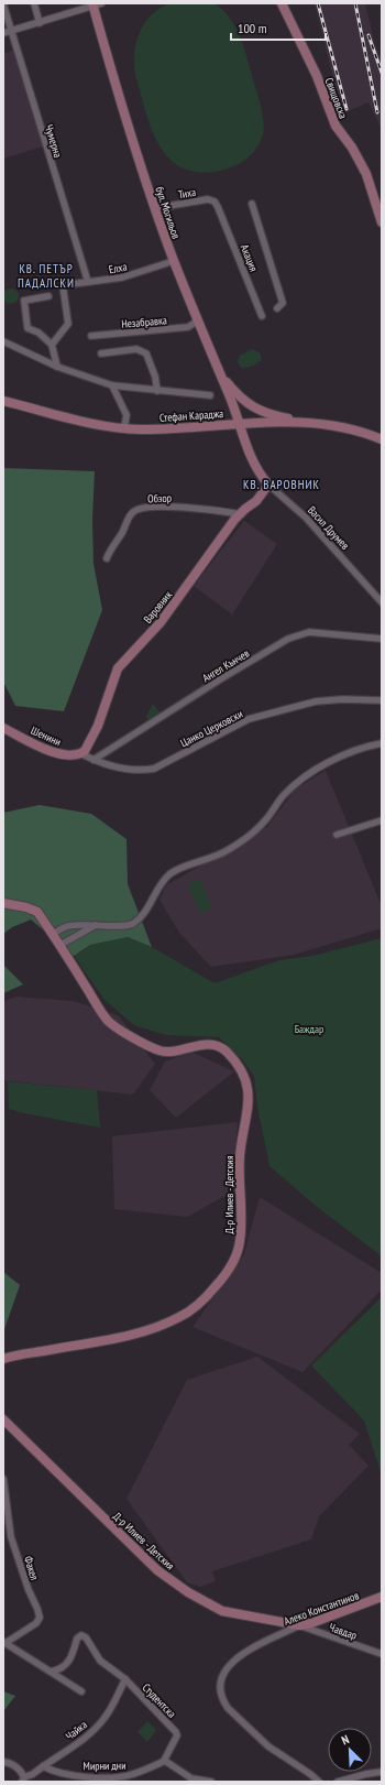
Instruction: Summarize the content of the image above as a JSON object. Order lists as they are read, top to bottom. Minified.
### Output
{"streets":{"street":["Свищовска","Чумерна","Тиха","бул. Могильов","Акация","Елха","Незабравка","Стефан Караджа","Обзор","Васил Друмев","Варовник","Ангел Кънчев","Цанко Церковски","Шенини","Д-р Илиев - Детския","Факел","Алеко Константинов","Чавдар","Студентска","Чайка","Мирни дни"]},"crossings":[["Чумерна","Елха"],["Тиха","бул. Могильов"],["Тиха","Акация"],["бул. Могильов","Елха"],["бул. Могильов","Незабравка"],["бул. Могильов","Стефан Караджа"],["бул. Могильов","Васил Друмев"],["Стефан Караджа","Васил Друмев"],["Обзор","Варовник"],["Васил Друмев","Варовник"],["Варовник","Цанко Церковски"],["Варовник","Шенини"],["Ангел Кънчев","Цанко Церковски"],["Цанко Церковски","Шенини"],["Д-р Илиев - Детския","Алеко Константинов"],["Д-р Илиев - Детския","Чавдар"],["Алеко Константинов","Чавдар"],["Студентска","Чайка"],["Студентска","Мирни дни"],["Чайка","Мирни дни"]],"districts":["КВ. ПЕТЪР ПАДАЛСКИ","КВ. ВАРОВНИК"],"parks":["Баждар"],"scale_bar":"100 m","north":"top left"}
